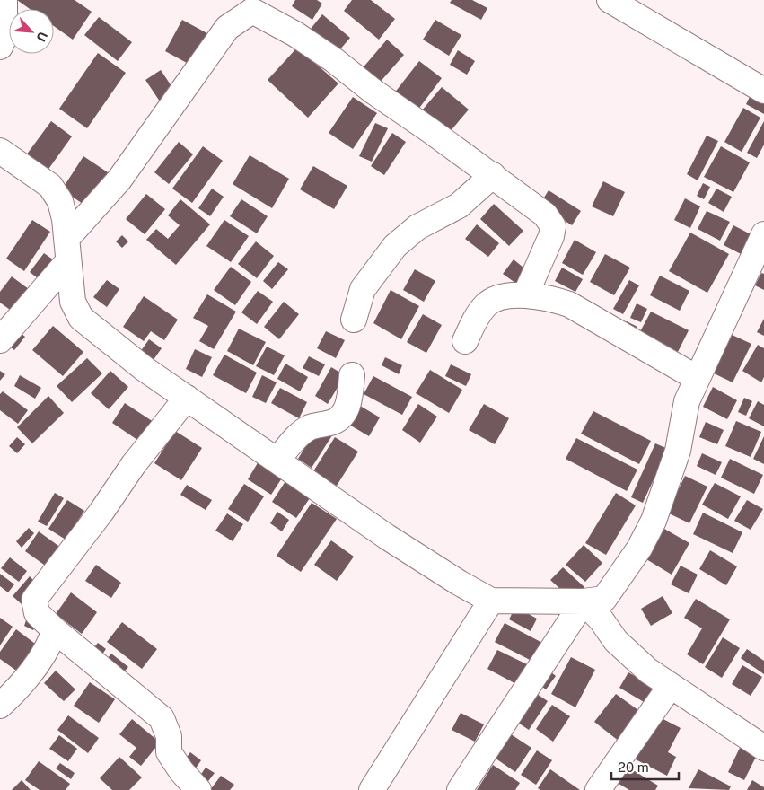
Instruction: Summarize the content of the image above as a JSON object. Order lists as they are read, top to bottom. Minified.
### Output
{"scale_bar":"20 m","north":"bottom right"}
